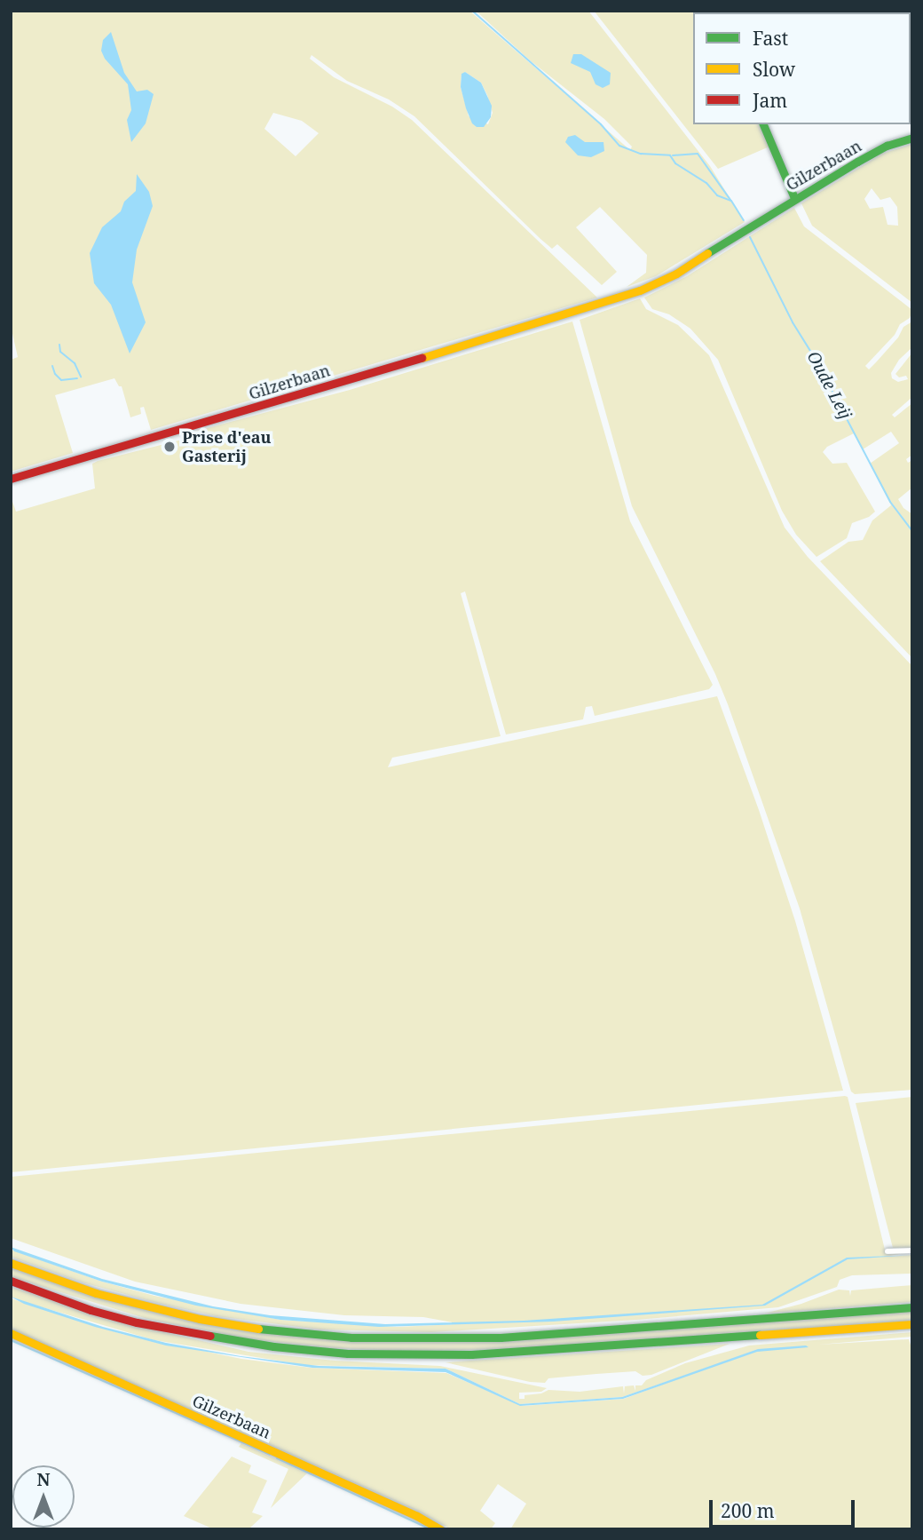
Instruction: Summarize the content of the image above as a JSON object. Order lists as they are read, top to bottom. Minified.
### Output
{"streets":{"main road":["Gilzerbaan"]},"water":["Oude Leij"],"places":["Prise d'eau Gasterij"],"legend":["Fast","Slow","Jam"],"scale_bar":"200 m","north":"top"}
